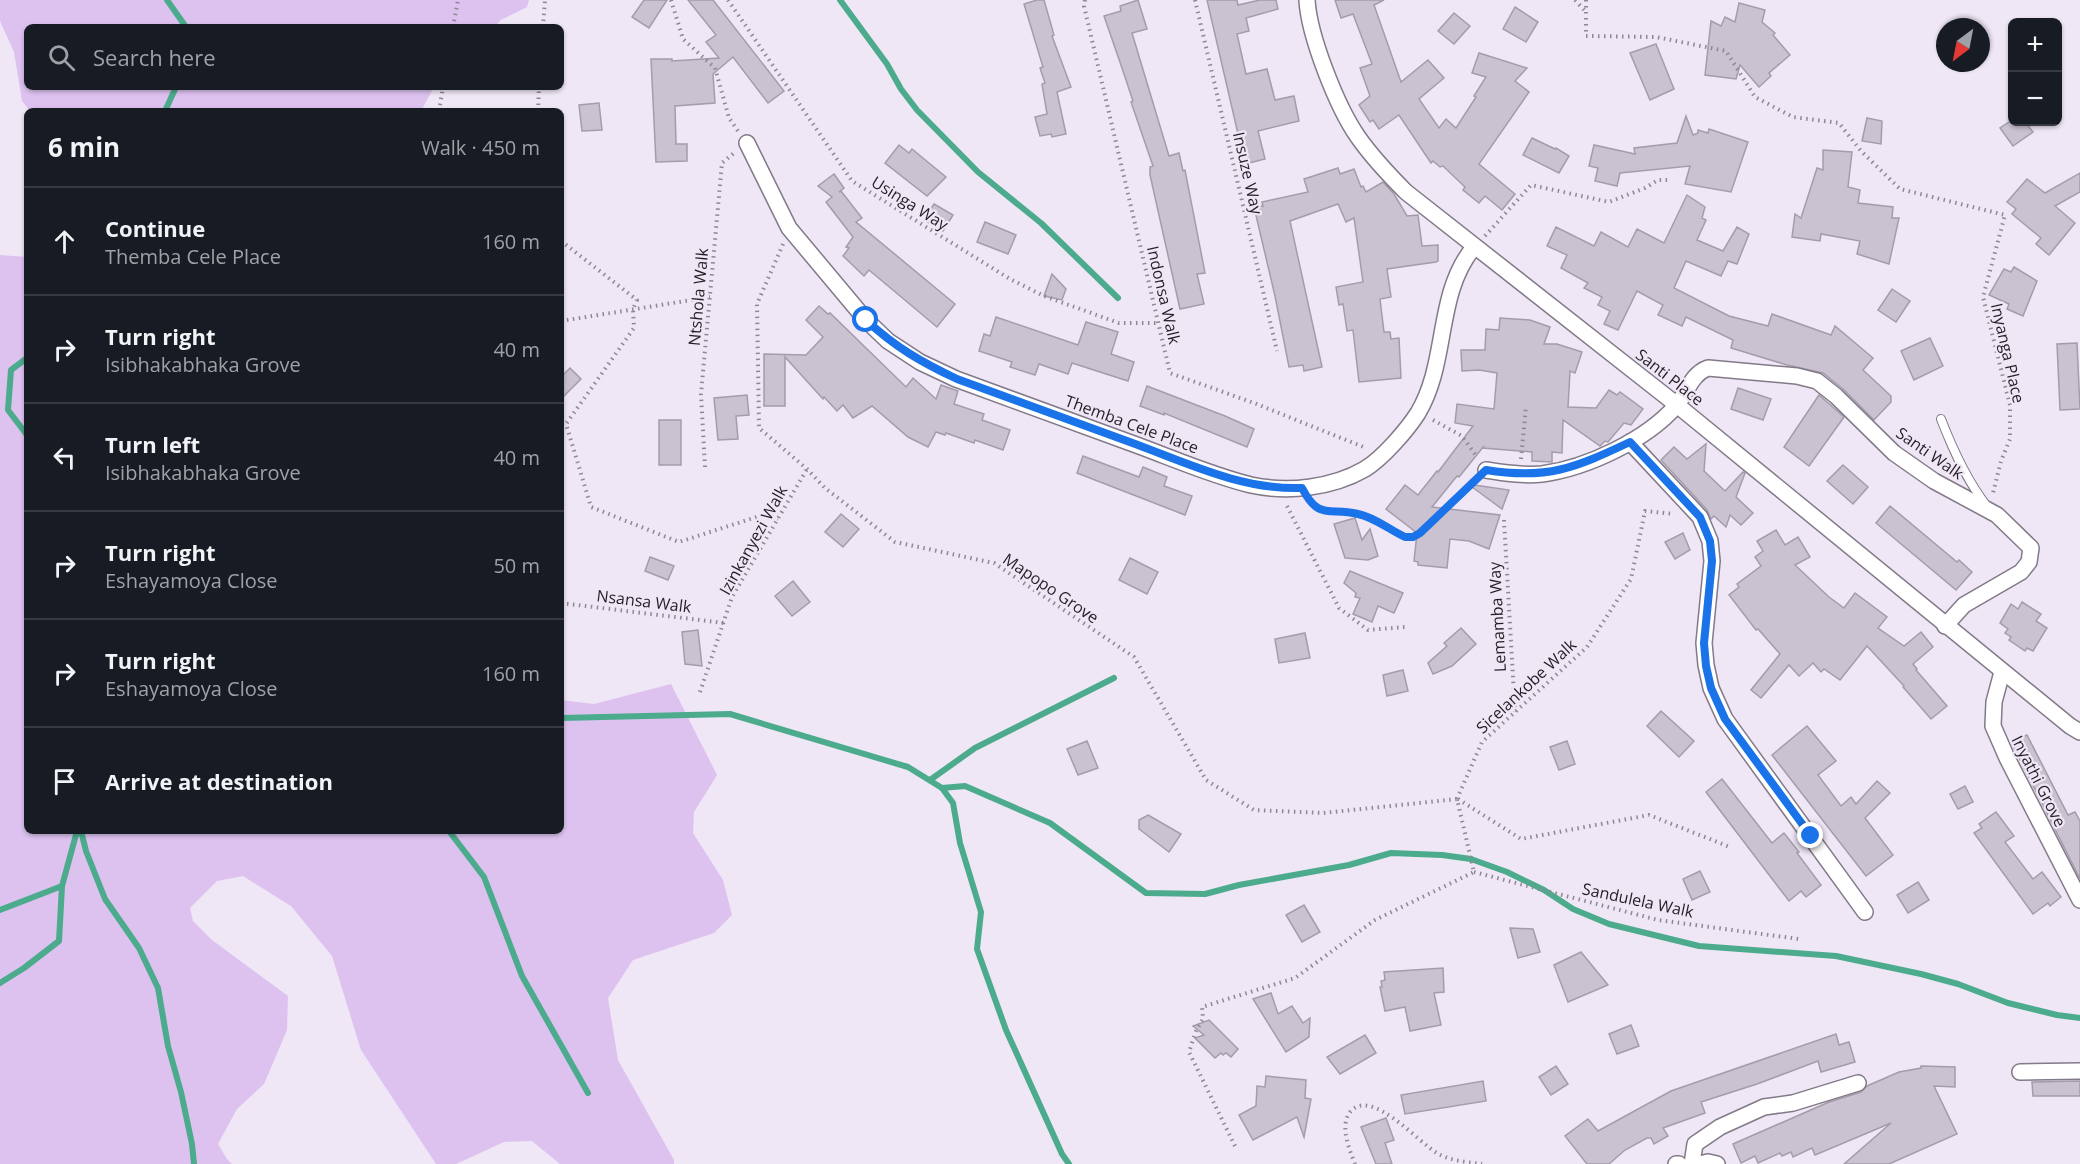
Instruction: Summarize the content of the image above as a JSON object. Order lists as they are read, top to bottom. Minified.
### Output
{"streets":{"street":["Santi Place","Themba Cele Place","Santi Walk","Inyathi Grove"],"path":["Insuze Way","Usinga Way","Indonsa Walk","Ntshola Walk","Inyanga Place","Izinkanyezi Walk","Mapopo Grove","Nsansa Walk","Lemamba Way","Sicelankobe Walk","Sandulela Walk"]},"crossings":[["Usinga Way","Indonsa Walk"],["Indonsa Walk","Themba Cele Place"],["Ntshola Walk","Themba Cele Place"],["Inyanga Place","Santi Walk"],["Santi Place","Themba Cele Place"],["Santi Place","Santi Walk"],["Santi Place","Inyathi Grove"],["Themba Cele Place","Mapopo Grove"],["Izinkanyezi Walk","Mapopo Grove"],["Izinkanyezi Walk","Nsansa Walk"],["Mapopo Grove","Sicelankobe Walk"],["Lemamba Way","Sicelankobe Walk"]],"north":"bottom left","page":{"map_buttons":["+","−"],"search":"Search here","heading":["6 min","Walk · 450 m"],"list":[["Continue","Themba Cele Place","160 m"],["Turn right","Isibhakabhaka Grove","40 m"],["Turn left","Isibhakabhaka Grove","40 m"],["Turn right","Eshayamoya Close","50 m"],["Turn right","Eshayamoya Close","160 m"],"Arrive at destination"]}}
